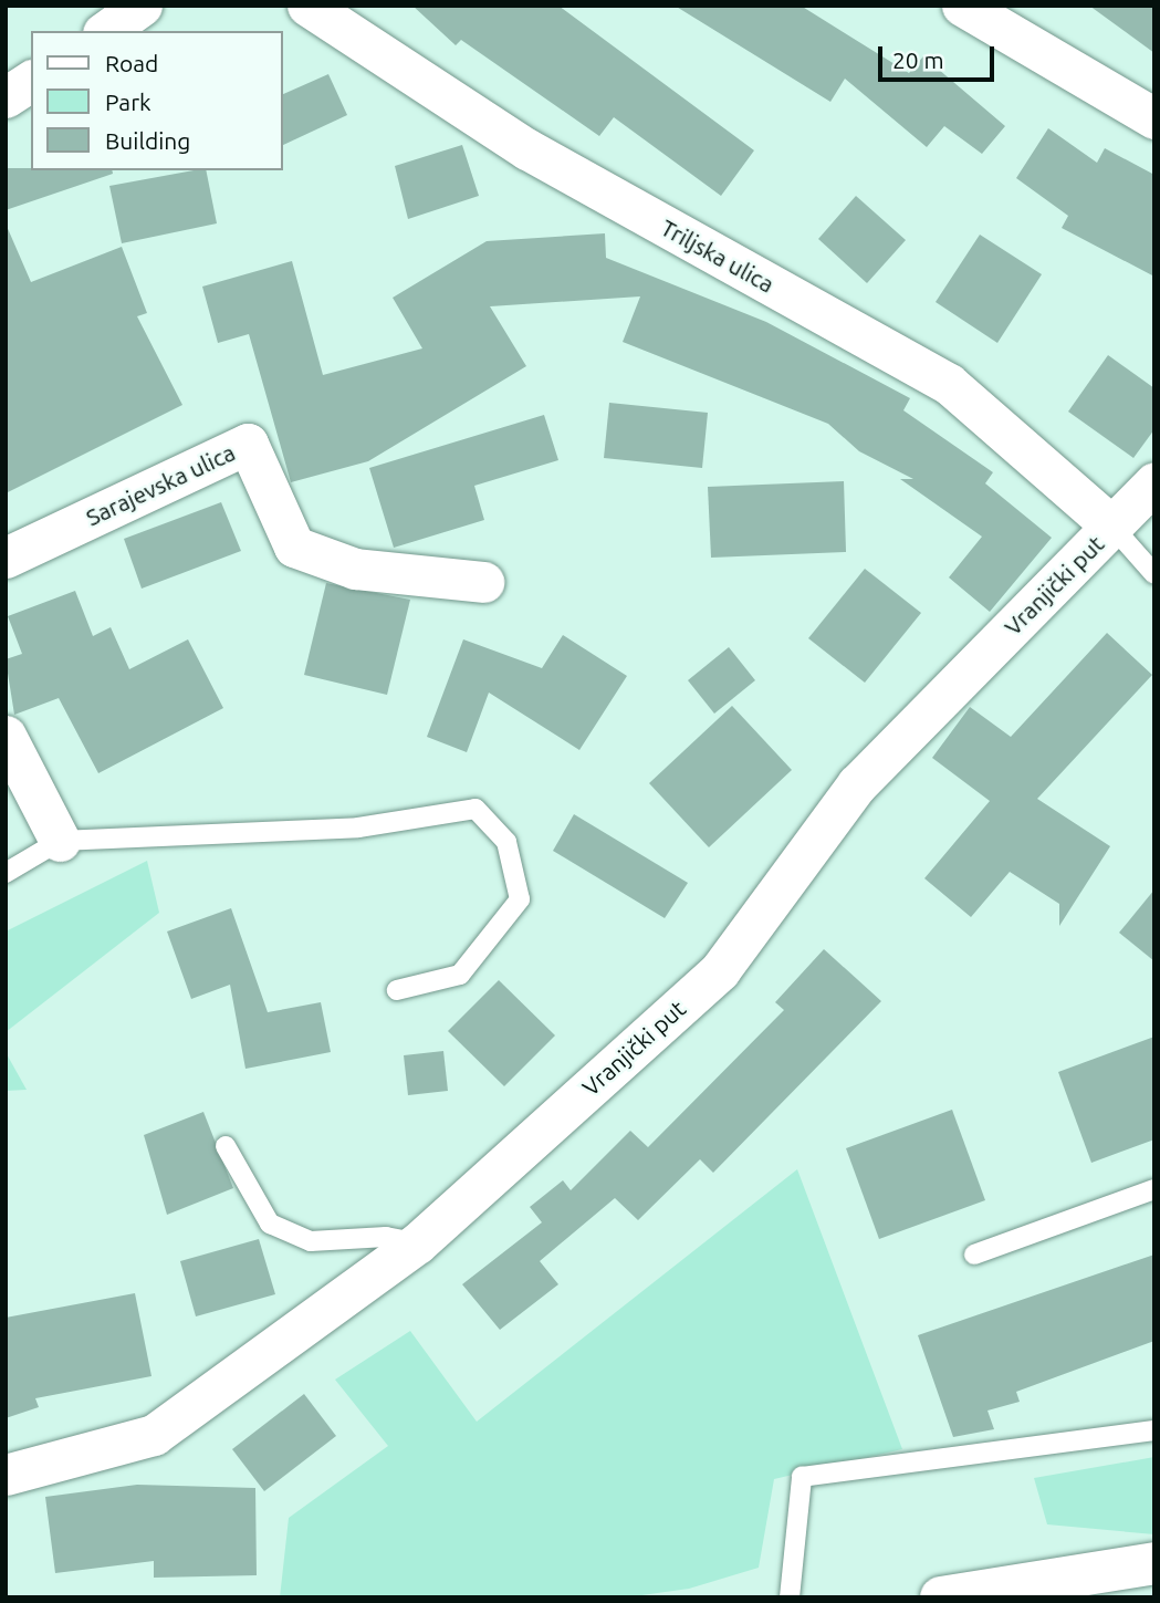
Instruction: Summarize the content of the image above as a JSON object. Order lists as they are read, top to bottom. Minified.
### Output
{"streets":{"street":["Triljska ulica","Sarajevska ulica","Vranjički put"]},"crossings":[["Triljska ulica","Vranjički put"]],"legend":["Road","Park","Building"],"scale_bar":"20 m"}
